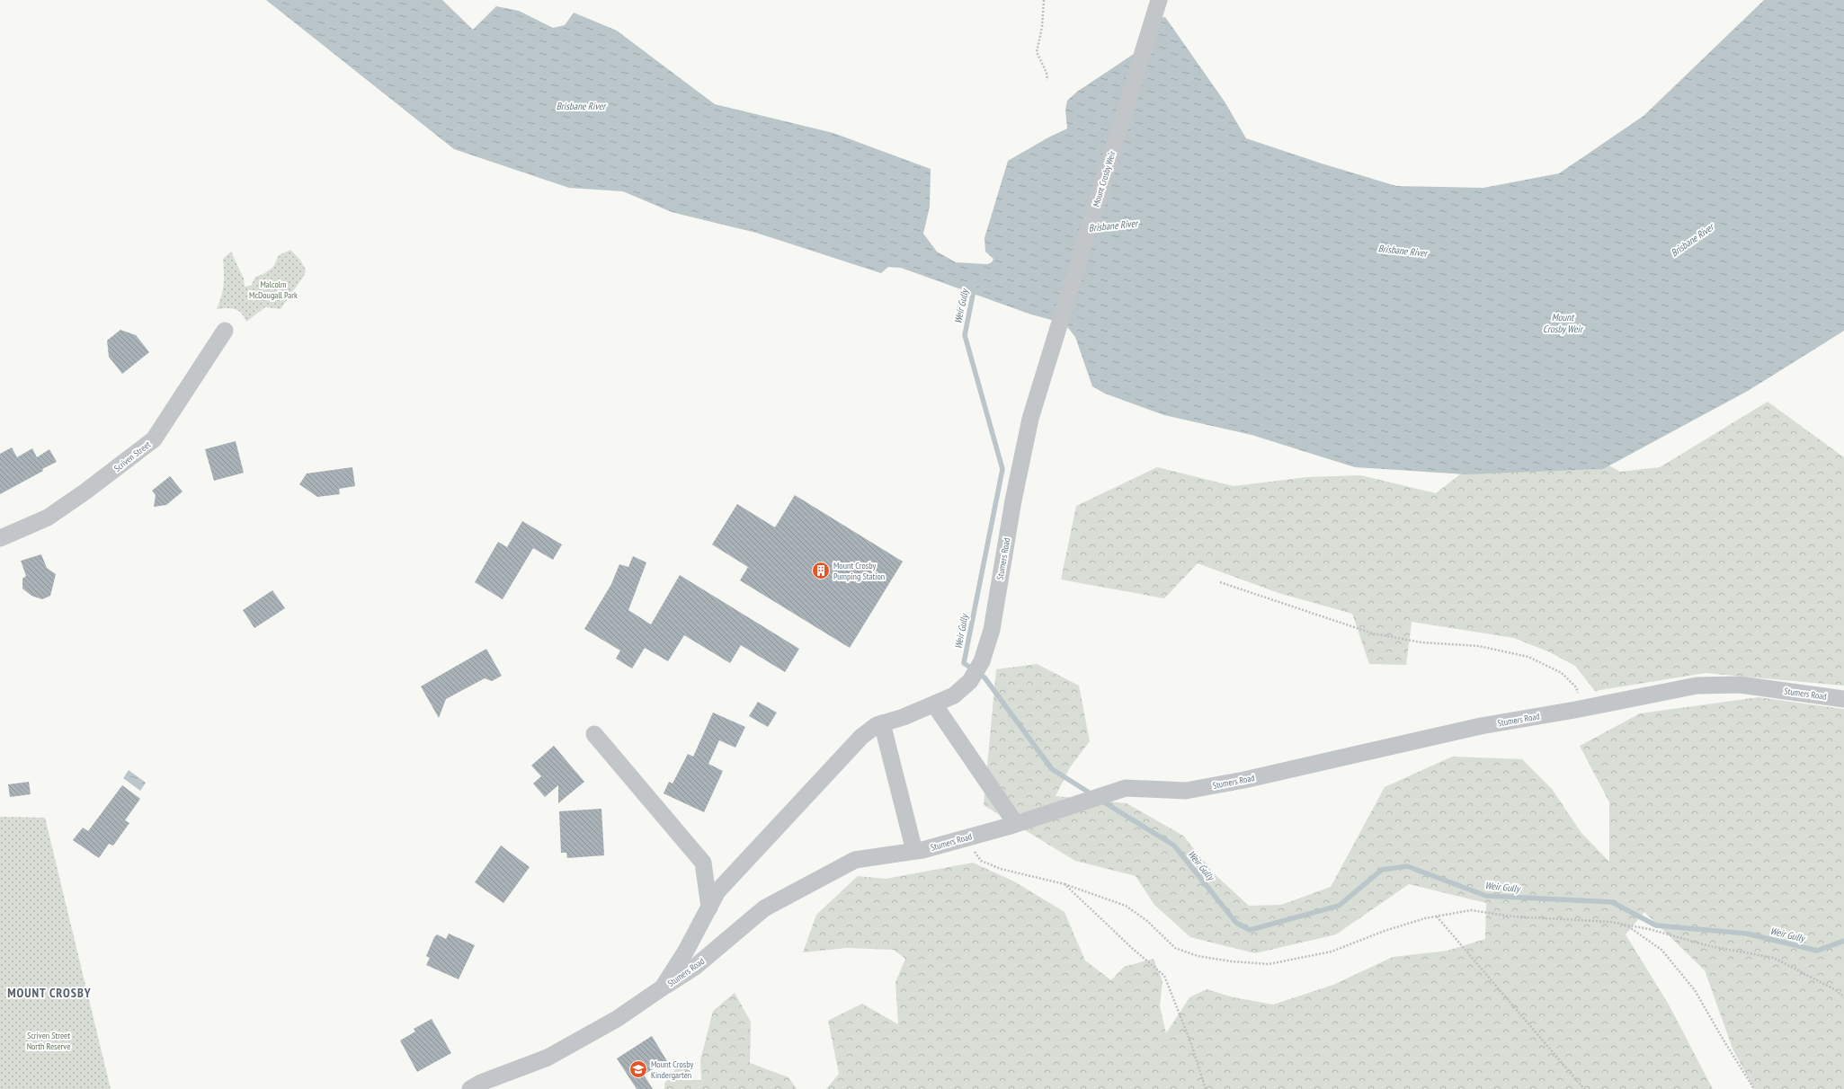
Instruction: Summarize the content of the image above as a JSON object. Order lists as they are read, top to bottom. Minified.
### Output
{"streets":{"street":["Mount Crosby Weir","Scriven Street","Stumers Road"]},"crossings":[["Mount Crosby Weir","Stumers Road"]],"districts":["MOUNT CROSBY"],"water":["Brisbane River","Weir Gully","Mount Crosby Weir"],"parks":["Malcolm McDougall Park","Scriven Street North Reserve"],"places":{"building":["Mount Crosby Pumping Station"],"school or university":["Mount Crosby Kindergarten"]}}
